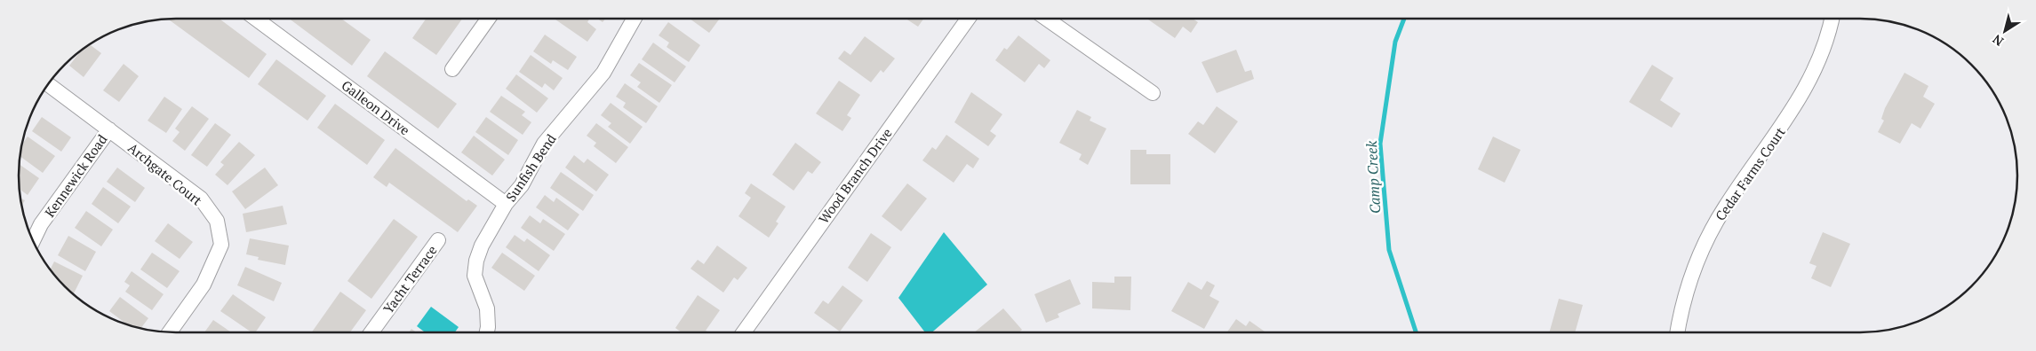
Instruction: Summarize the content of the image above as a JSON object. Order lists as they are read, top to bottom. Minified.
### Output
{"streets":{"street":["Galleon Drive","Sunfish Bend","Archgate Court","Cedar Farms Court","Kennewick Road","Wood Branch Drive","Yacht Terrace"]},"crossings":[["Galleon Drive","Sunfish Bend"],["Archgate Court","Kennewick Road"]],"water":["Camp Creek"],"north":"bottom left"}
